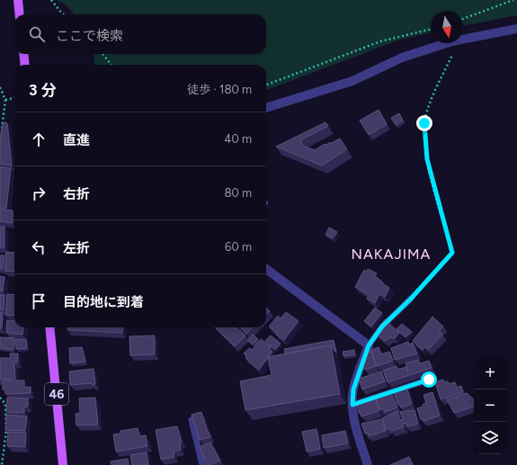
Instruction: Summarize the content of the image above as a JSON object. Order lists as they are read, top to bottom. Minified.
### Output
{"streets":{"main road":["46"]},"districts":["NAKAJIMA"],"north":"bottom","page":{"search":"ここで検索","heading":["3 分","徒歩 · 180 m"],"list":[["直進","40 m"],["右折","80 m"],["左折","60 m"],"目的地に到着"],"map_buttons":["+","−"]}}
